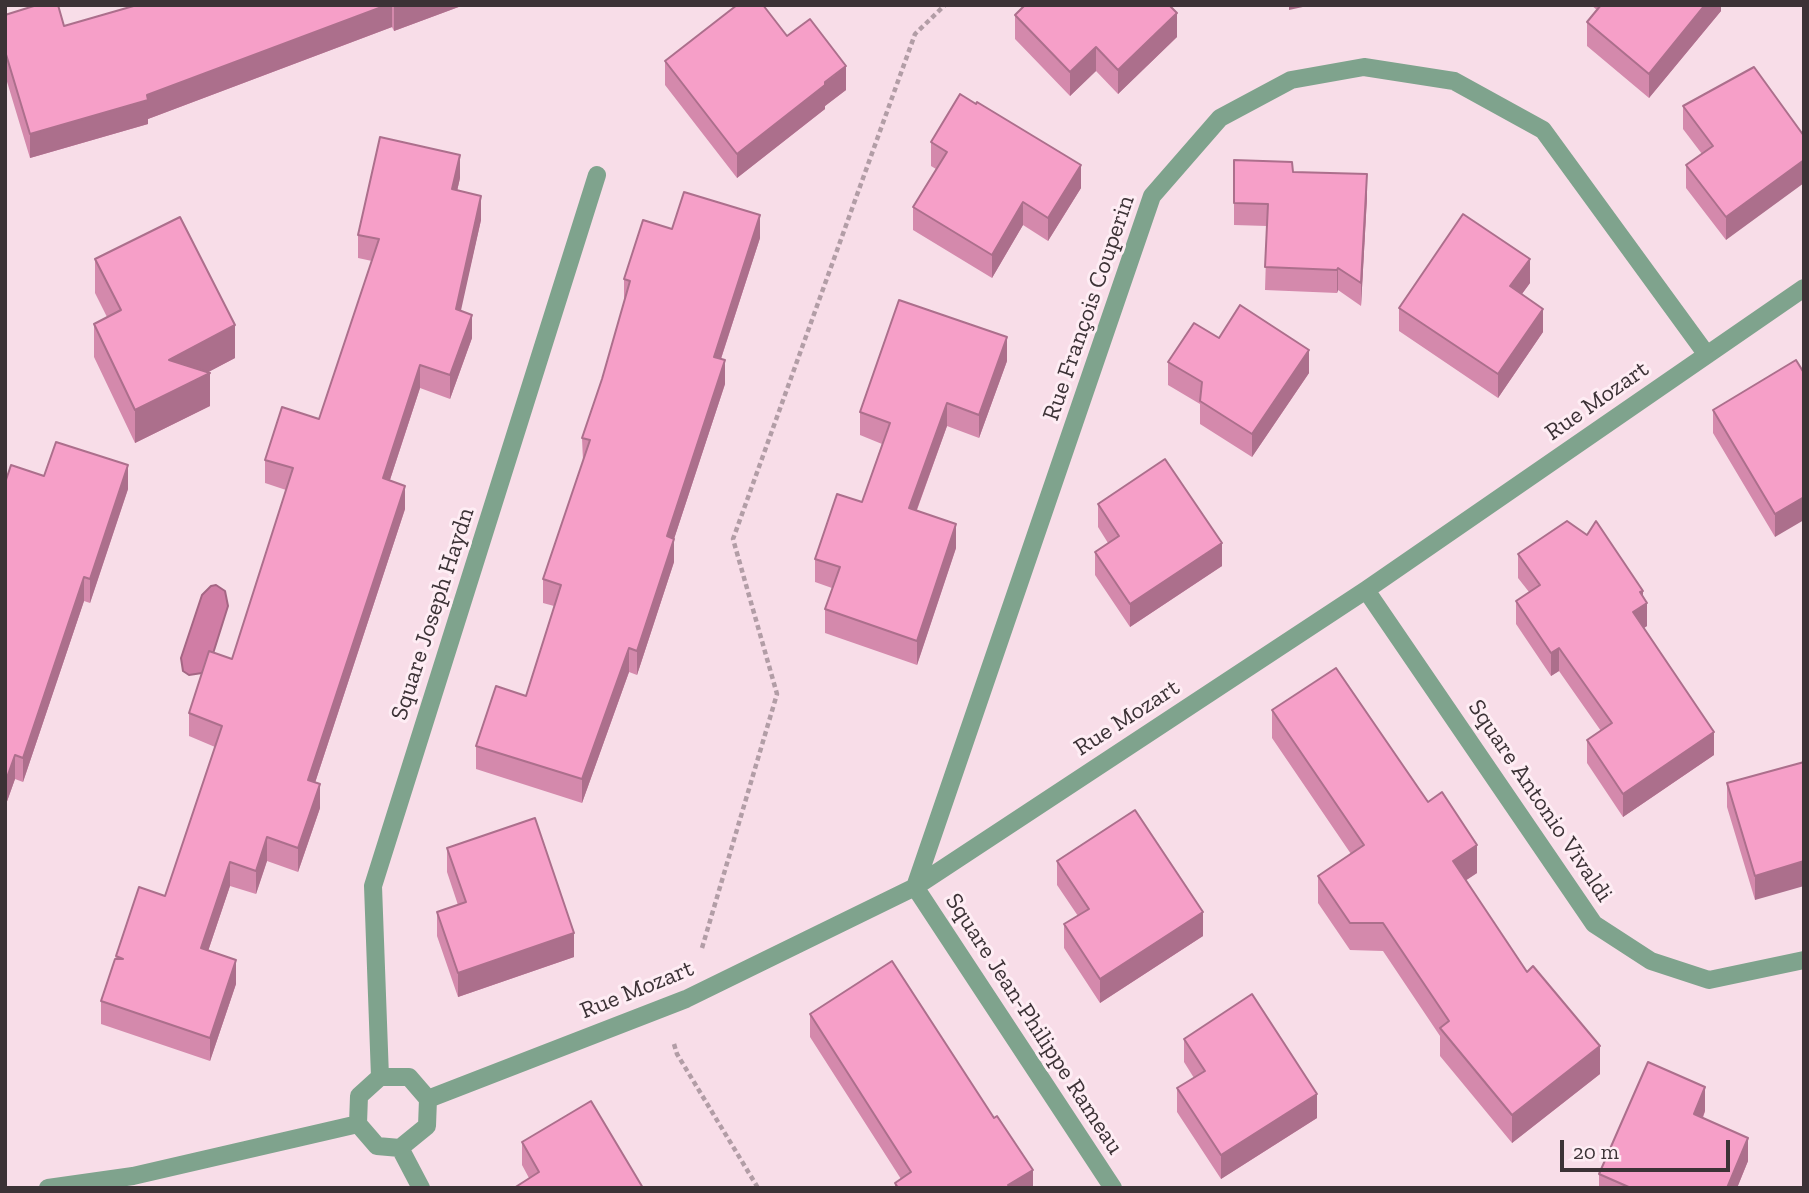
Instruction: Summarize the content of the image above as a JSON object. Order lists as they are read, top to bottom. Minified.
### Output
{"streets":{"street":["Rue François Couperin","Rue Mozart","Square Joseph Haydn","Square Antonio Vivaldi","Square Jean-Philippe Rameau"]},"crossings":[["Rue François Couperin","Rue Mozart"],["Rue François Couperin","Square Jean-Philippe Rameau"],["Rue Mozart","Square Joseph Haydn"],["Rue Mozart","Square Antonio Vivaldi"],["Rue Mozart","Square Jean-Philippe Rameau"]],"scale_bar":"20 m"}
